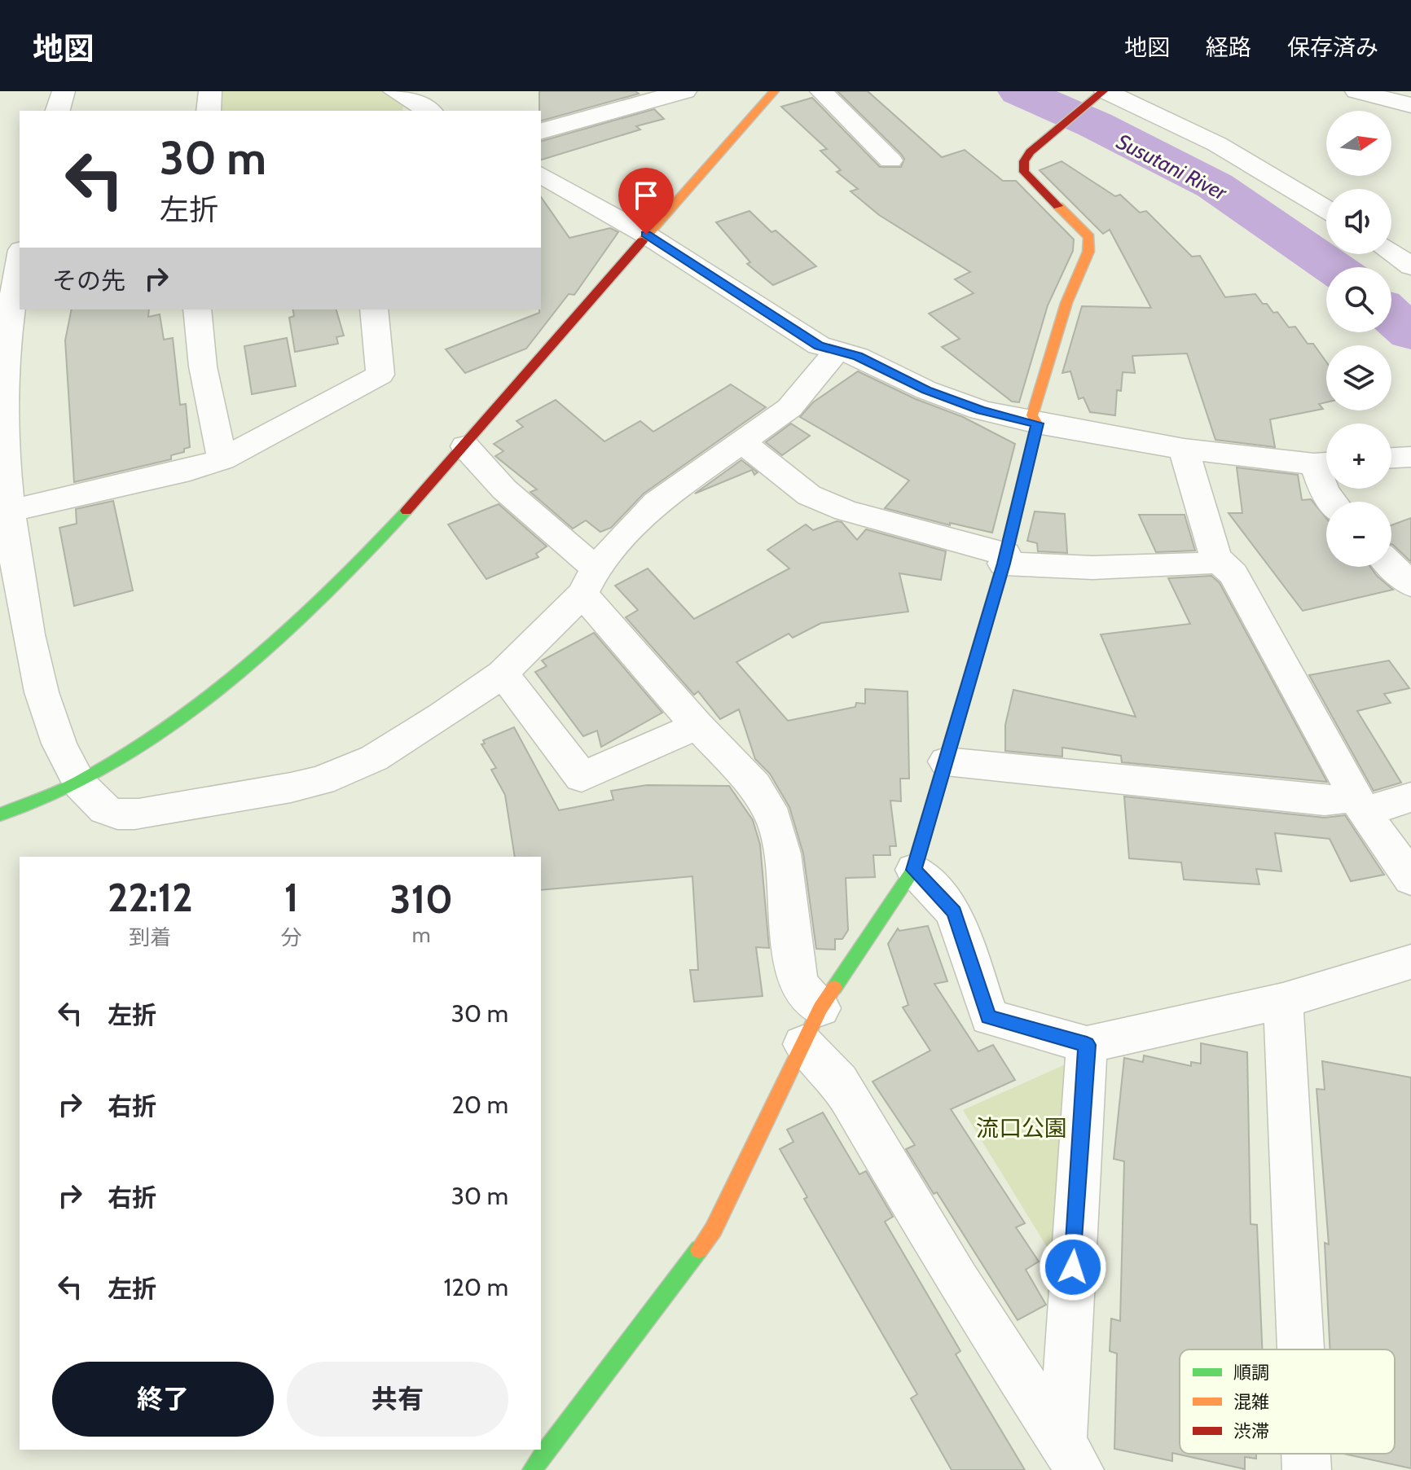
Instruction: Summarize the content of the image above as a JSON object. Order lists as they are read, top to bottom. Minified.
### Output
{"water":["Susutani River"],"parks":["流口公園"],"legend":["順調","混雑","渋滞"],"north":"right","page":{"header":"地図","nav":["地図","経路","保存済み"],"map_buttons":["+","−"],"turn":["30 m","左折"],"then":"その先","eta":["22:12","到着","1","分","310","m"],"list":[{"name":"左折","value":"30 m"},{"name":"右折","value":"20 m"},{"name":"右折","value":"30 m"},{"name":"左折","value":"120 m"}],"buttons":["終了","共有"]}}
